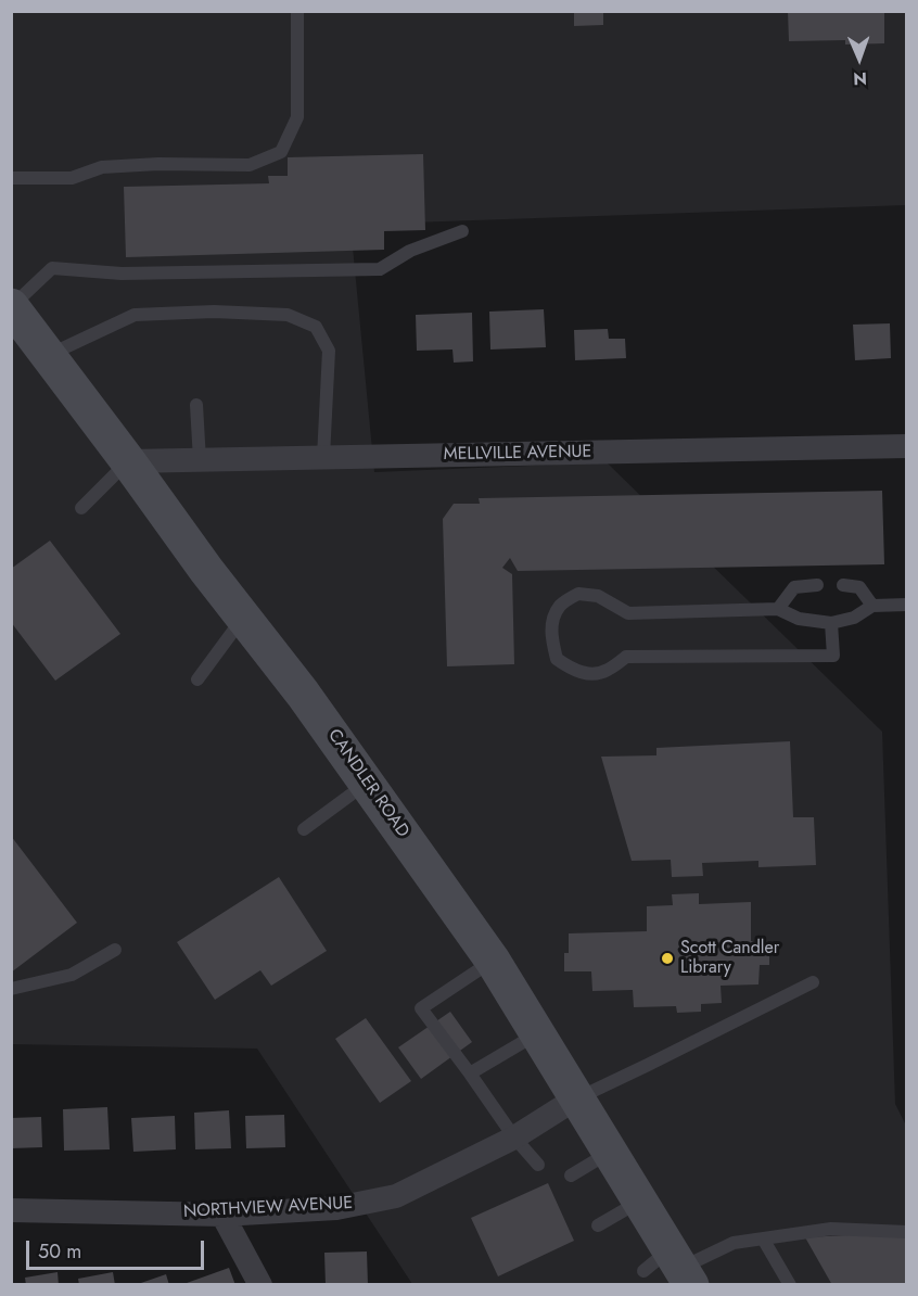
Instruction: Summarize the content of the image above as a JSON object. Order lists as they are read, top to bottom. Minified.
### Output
{"streets":{"main road":["CANDLER ROAD"],"street":["MELLVILLE AVENUE","NORTHVIEW AVENUE"]},"crossings":[["MELLVILLE AVENUE","CANDLER ROAD"],["CANDLER ROAD","NORTHVIEW AVENUE"]],"places":["Scott Candler Library"],"scale_bar":"50 m","north":"bottom"}
